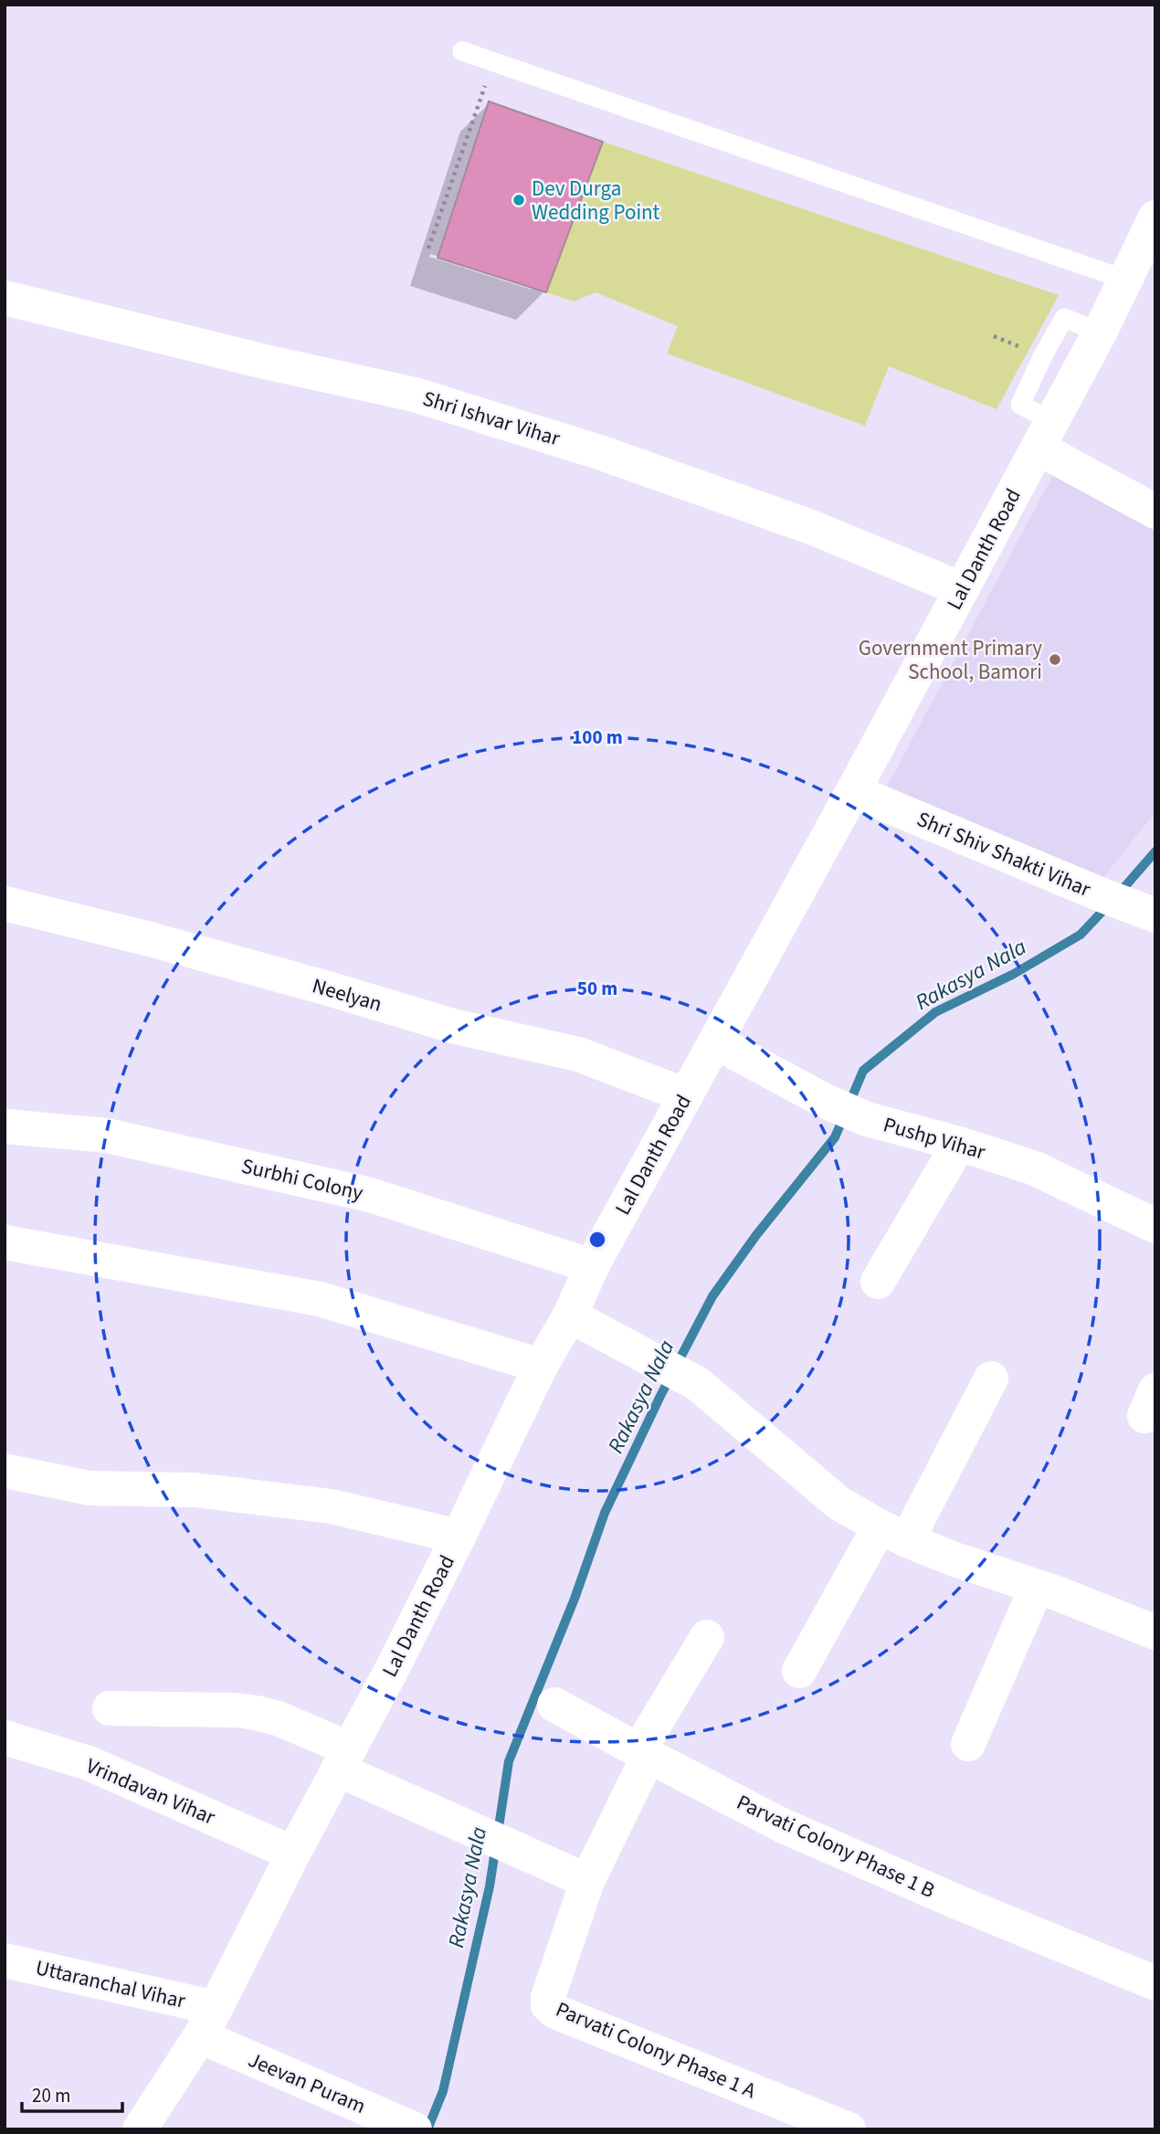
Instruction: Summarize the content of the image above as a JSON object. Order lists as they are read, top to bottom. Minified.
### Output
{"streets":{"street":["Shri Ishvar Vihar","Lal Danth Road","Shri Shiv Shakti Vihar","Neelyan","Pushp Vihar","Surbhi Colony","Vrindavan Vihar","Parvati Colony Phase 1 B","Uttaranchal Vihar","Parvati Colony Phase 1 A","Jeevan Puram"]},"crossings":[["Shri Ishvar Vihar","Lal Danth Road"],["Lal Danth Road","Shri Shiv Shakti Vihar"],["Lal Danth Road","Neelyan"],["Lal Danth Road","Pushp Vihar"],["Lal Danth Road","Surbhi Colony"],["Lal Danth Road","Vrindavan Vihar"],["Lal Danth Road","Uttaranchal Vihar"],["Lal Danth Road","Jeevan Puram"],["Uttaranchal Vihar","Jeevan Puram"]],"water":["Rakasya Nala"],"places":["Dev Durga Wedding Point","Government Primary School, Bamori"],"scale_bar":"20 m","rings":["100 m","50 m"]}
